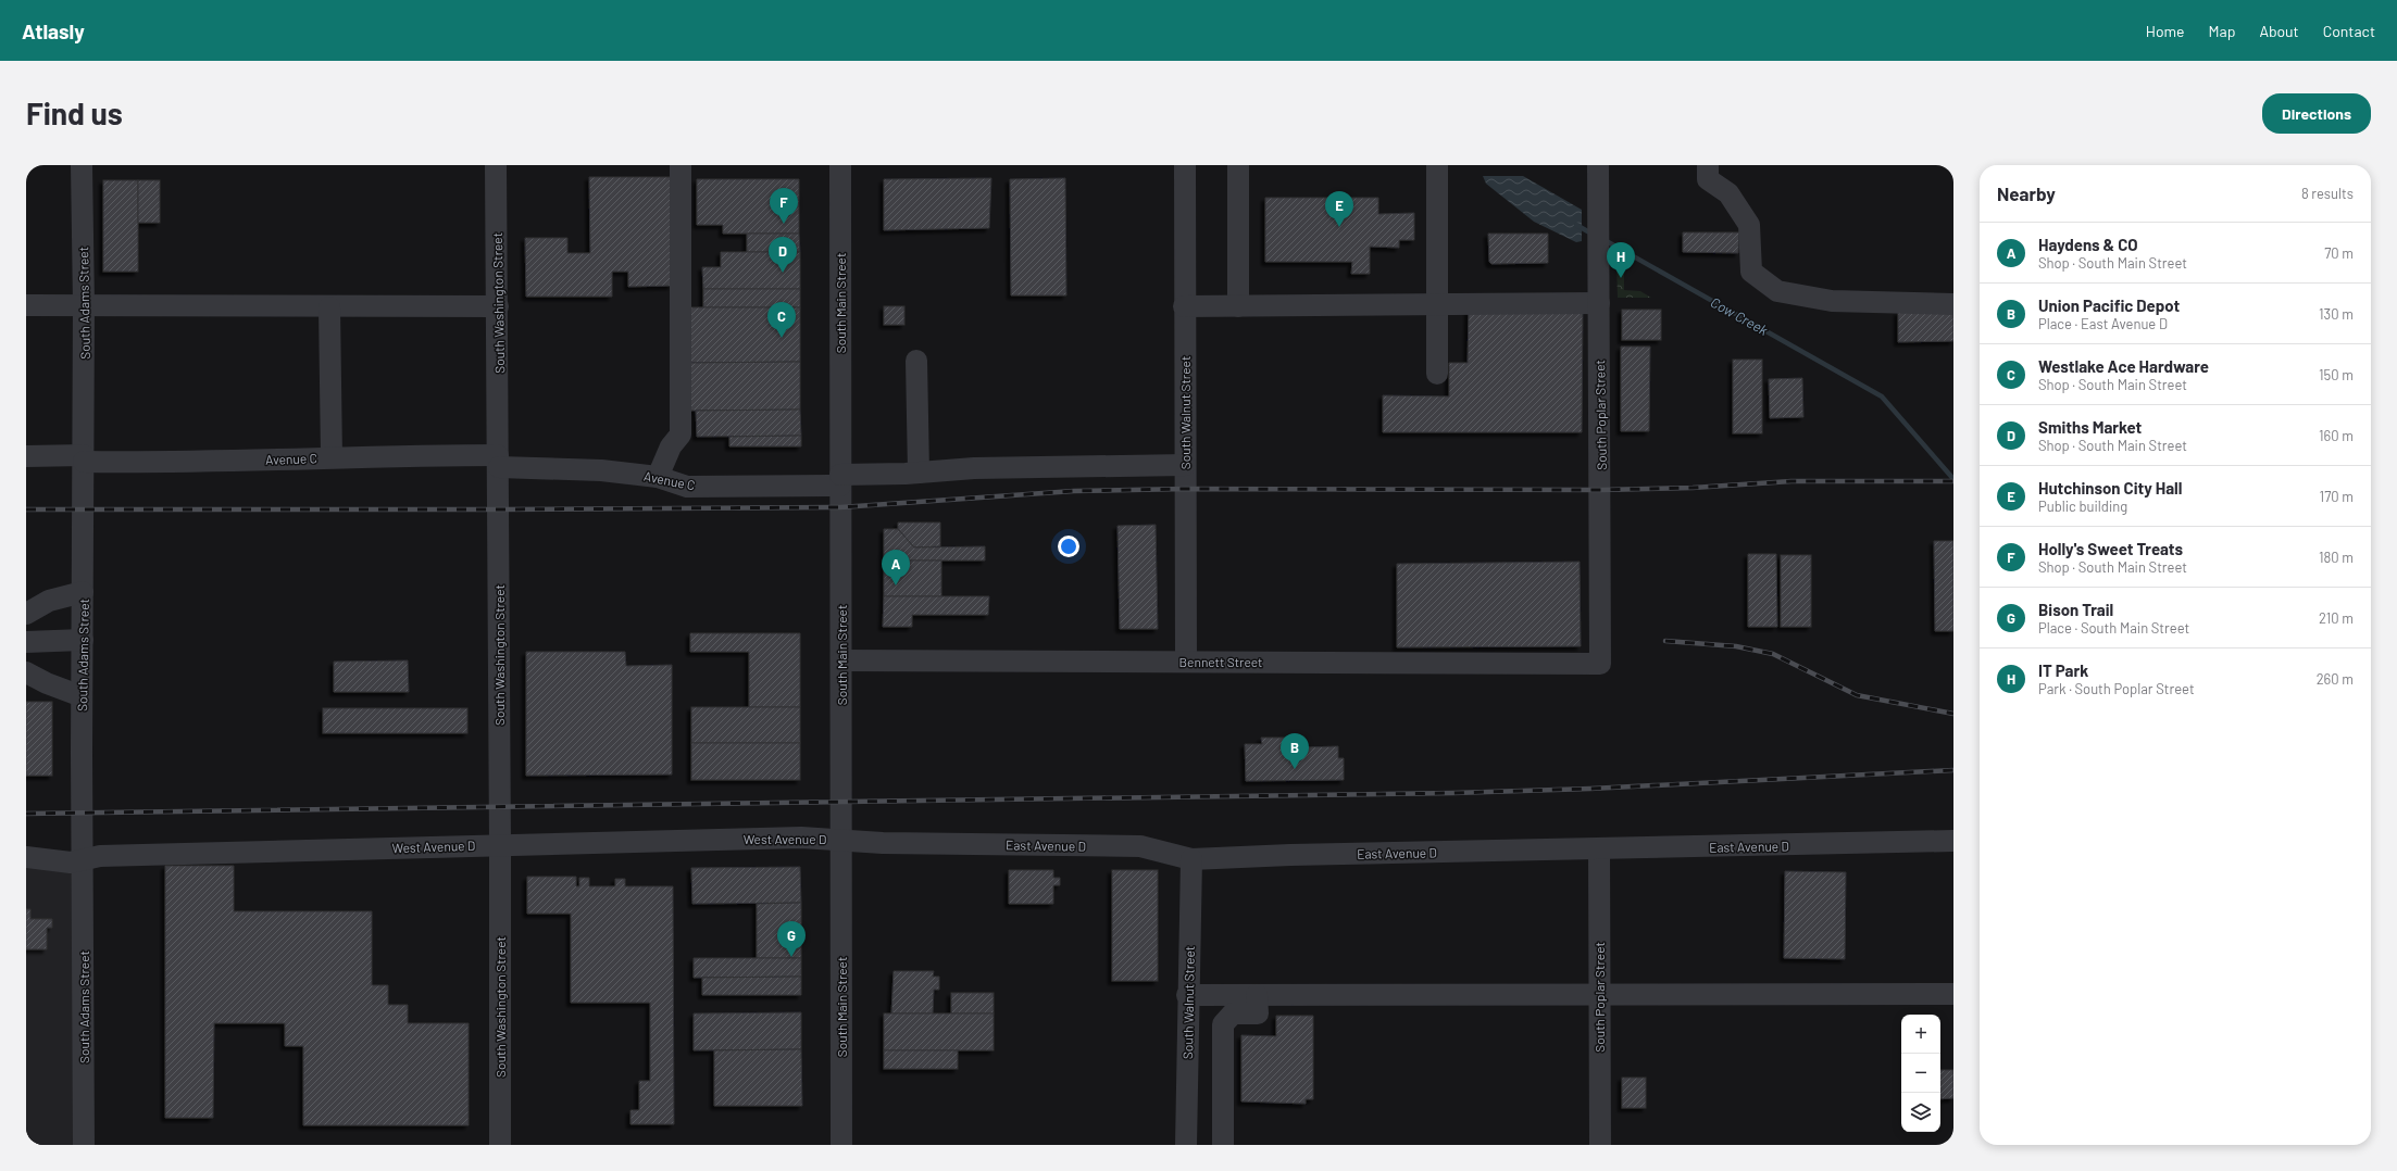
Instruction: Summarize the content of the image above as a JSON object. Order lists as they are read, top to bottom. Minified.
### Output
{"streets":{"street":["South Adams Street","South Washington Street","South Main Street","South Walnut Street","South Poplar Street","Avenue C","Bennett Street","West Avenue D","East Avenue D"]},"crossings":[["South Adams Street","Avenue C"],["South Adams Street","West Avenue D"],["South Washington Street","Avenue C"],["South Washington Street","West Avenue D"],["South Main Street","Avenue C"],["South Main Street","Bennett Street"],["South Main Street","West Avenue D"],["South Main Street","East Avenue D"],["South Walnut Street","Avenue C"],["South Walnut Street","Bennett Street"],["South Walnut Street","East Avenue D"],["South Poplar Street","Bennett Street"],["South Poplar Street","East Avenue D"],["West Avenue D","East Avenue D"]],"water":["Cow Creek"],"page":{"header":"Atlasly","nav":["Home","Map","About","Contact"],"buttons":"Directions","title":"Find us","heading":["Nearby","8 results"],"pins":["F","E","D","H","C","A","B","G"],"list":[{"mark":"A","name":"Haydens & CO","note":"Shop · South Main Street","value":"70 m"},{"mark":"B","name":"Union Pacific Depot","note":"Place · East Avenue D","value":"130 m"},{"mark":"C","name":"Westlake Ace Hardware","note":"Shop · South Main Street","value":"150 m"},{"mark":"D","name":"Smiths Market","note":"Shop · South Main Street","value":"160 m"},{"mark":"E","name":"Hutchinson City Hall","note":"Public building","value":"170 m"},{"mark":"F","name":"Holly's Sweet Treats","note":"Shop · South Main Street","value":"180 m"},{"mark":"G","name":"Bison Trail","note":"Place · South Main Street","value":"210 m"},{"mark":"H","name":"IT Park","note":"Park · South Poplar Street","value":"260 m"}],"map_buttons":["+","−"]}}
